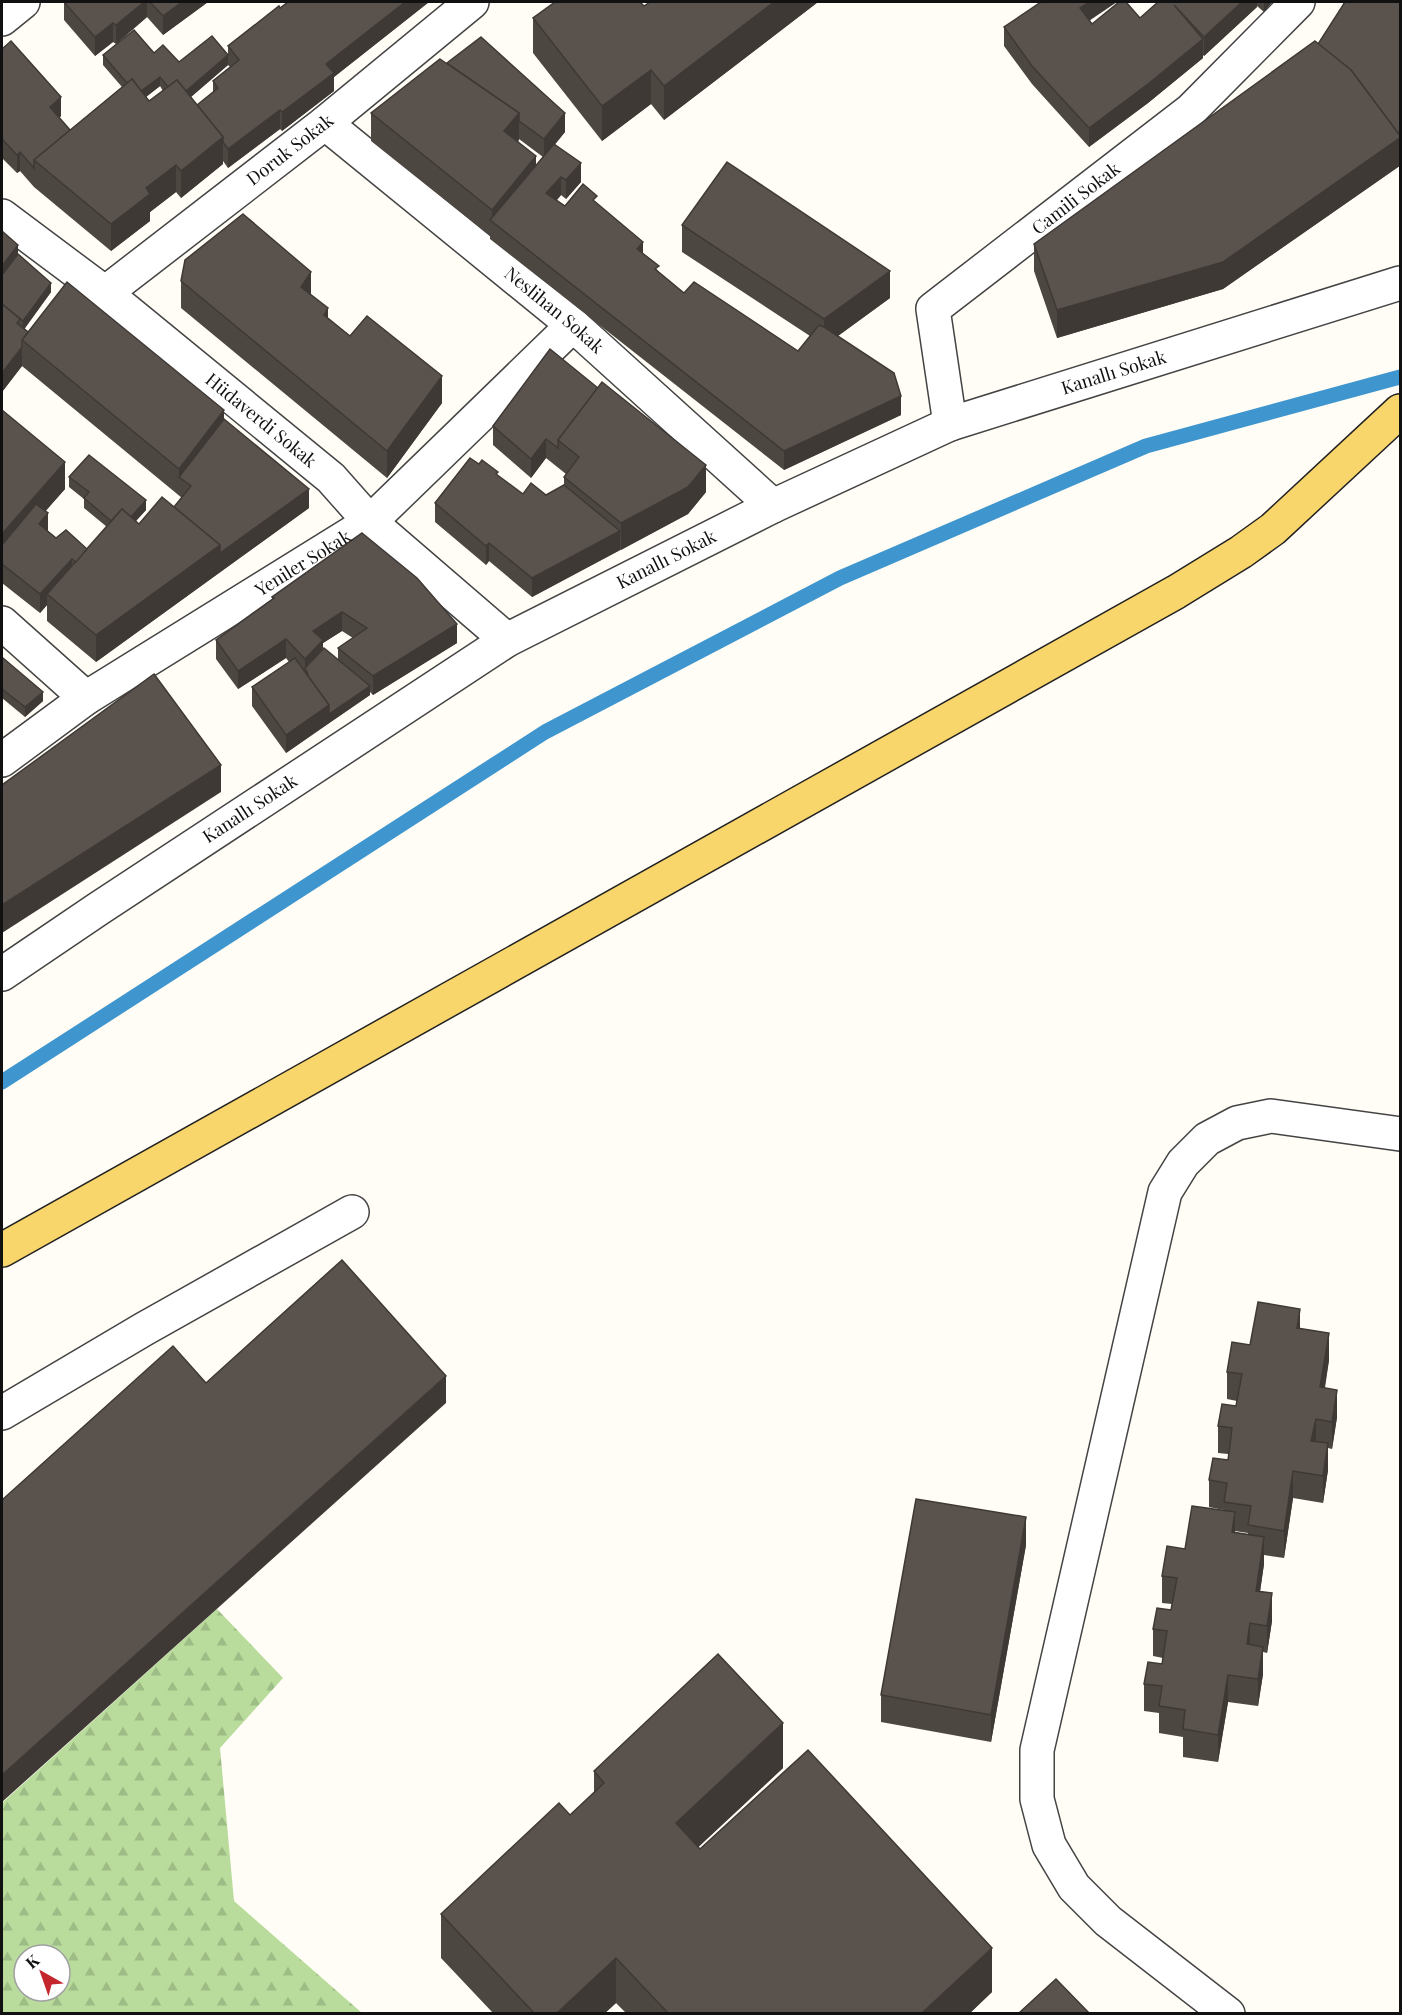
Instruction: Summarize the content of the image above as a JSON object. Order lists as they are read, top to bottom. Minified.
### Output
{"streets":{"street":["Doruk Sokak","Camili Sokak","Neslihan Sokak","Kanallı Sokak","Hüdaverdi Sokak","Yeniler Sokak"]},"crossings":[["Doruk Sokak","Neslihan Sokak"],["Doruk Sokak","Hüdaverdi Sokak"],["Camili Sokak","Kanallı Sokak"],["Neslihan Sokak","Kanallı Sokak"],["Neslihan Sokak","Yeniler Sokak"],["Kanallı Sokak","Hüdaverdi Sokak"],["Hüdaverdi Sokak","Yeniler Sokak"]],"north":"top left"}
